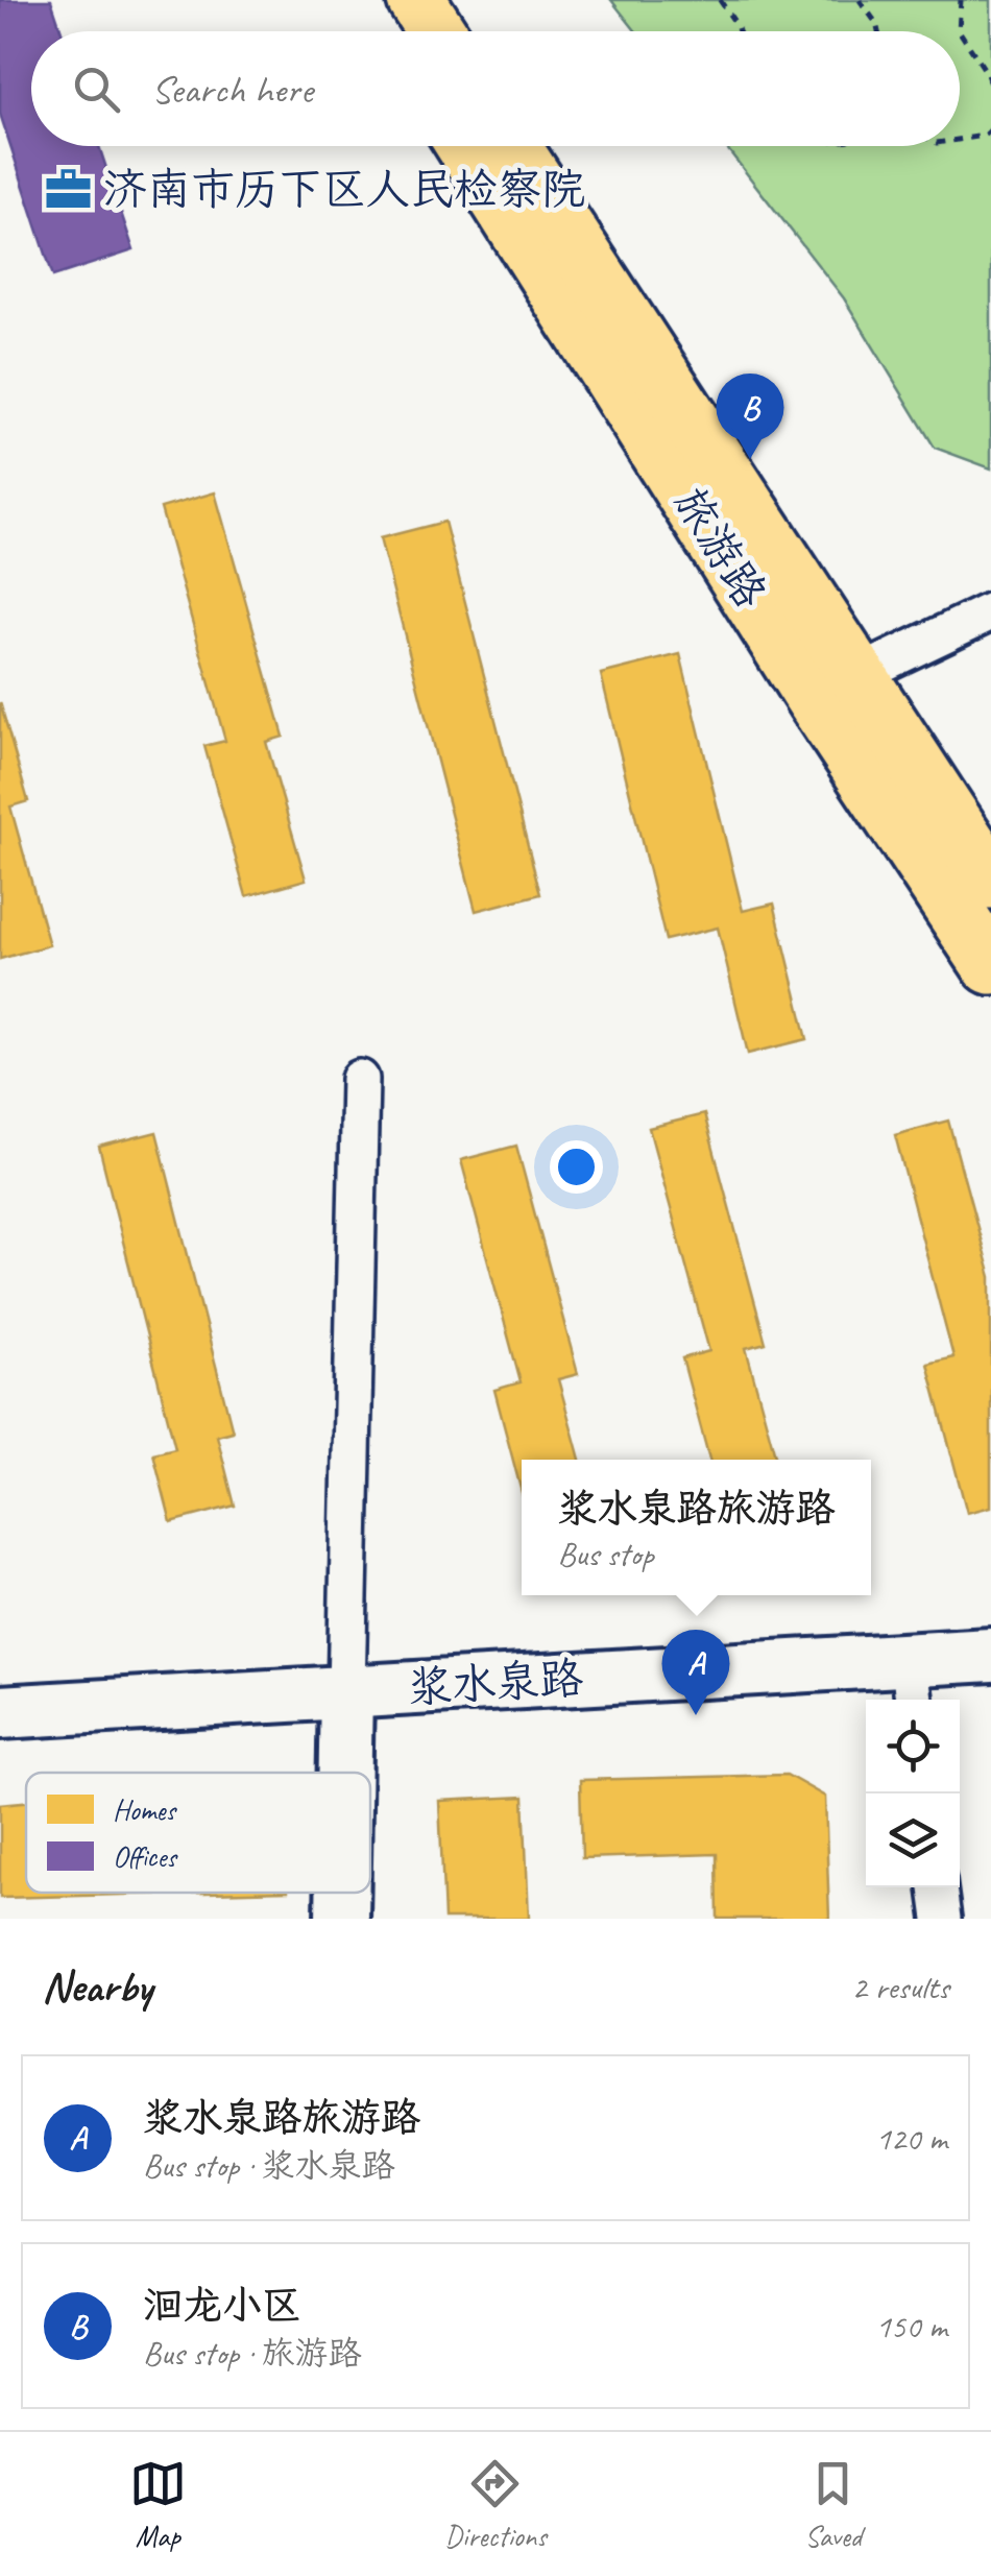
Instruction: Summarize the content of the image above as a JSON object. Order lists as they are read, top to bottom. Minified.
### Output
{"streets":{"main road":["旅游路","浆水泉路"]},"places":{"office":["济南市历下区人民检察院"]},"legend":["Homes","Offices"],"page":{"search":"Search here","pins":["B","A"],"popup":["浆水泉路旅游路","Bus stop"],"heading":["Nearby","2 results"],"list":[{"mark":"A","name":"浆水泉路旅游路","note":"Bus stop · 浆水泉路","value":"120 m"},{"mark":"B","name":"洄龙小区","note":"Bus stop · 旅游路","value":"150 m"}],"nav":["Map","Directions","Saved"]}}
